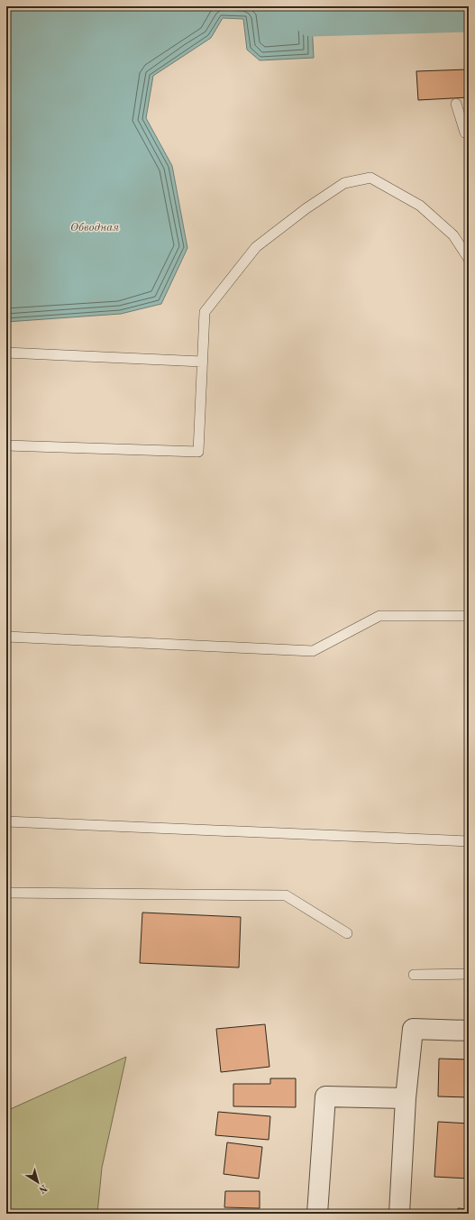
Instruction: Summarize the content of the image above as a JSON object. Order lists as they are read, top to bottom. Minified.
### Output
{"water":["Обводная"],"north":"bottom right"}
